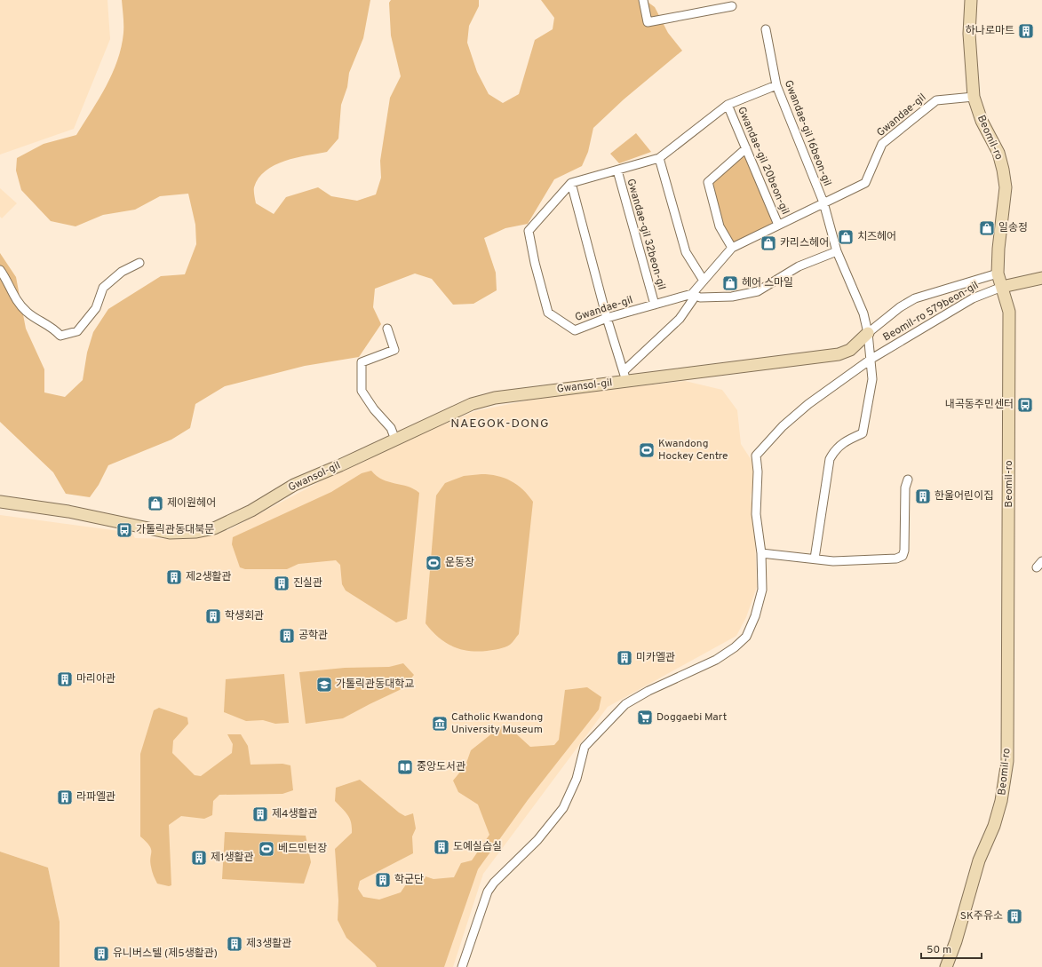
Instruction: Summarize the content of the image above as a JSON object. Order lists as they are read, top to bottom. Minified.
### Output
{"streets":{"street":["Gwandae-gil","Gwandae-gil 16beon-gil","Beomil-ro","Gwandae-gil 20beon-gil","Gwandae-gil 32beon-gil","Beomil-ro 579beon-gil","Gwansol-gil"]},"crossings":[["Gwandae-gil","Gwandae-gil 16beon-gil"],["Gwandae-gil","Beomil-ro"],["Gwandae-gil","Gwandae-gil 20beon-gil"],["Gwandae-gil","Gwandae-gil 32beon-gil"],["Gwandae-gil","Beomil-ro 579beon-gil"],["Gwandae-gil","Gwansol-gil"],["Gwandae-gil 16beon-gil","Beomil-ro 579beon-gil"],["Beomil-ro","Beomil-ro 579beon-gil"],["Beomil-ro 579beon-gil","Gwansol-gil"]],"districts":["NAEGOK-DONG"],"places":{"building":["하나로마트","한울어린이집","제2생활관","진실관","학생회관","공학관","미카엘관","마리아관","라파엘관","제4생활관","도예실습실","제1생활관","학군단","SK주유소","제3생활관","유니버스텔 (제5생활관)"],"shop":["일송정","치즈헤어","카리스헤어","헤어 스마일","제이원헤어"],"bus stop":["내곡동주민센터","가톨릭관동대북문"],"sports":["Kwandong Hockey Centre","운동장","베드민턴장"],"school or university":["가톨릭관동대학교"],"supermarket":["Doggaebi Mart"],"museum":["Catholic Kwandong University Museum"],"library":["중앙도서관"]},"scale_bar":"50 m"}
